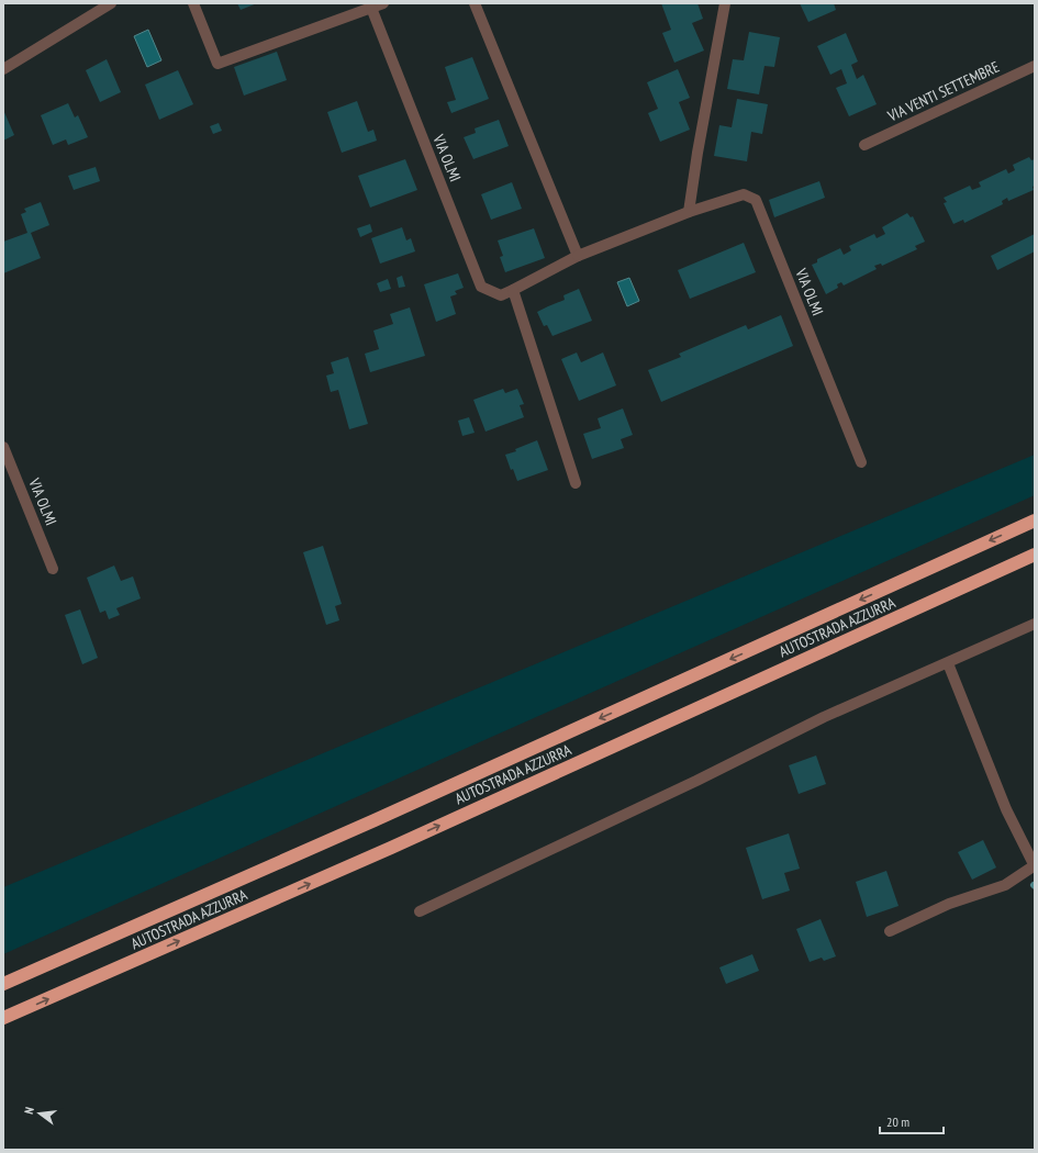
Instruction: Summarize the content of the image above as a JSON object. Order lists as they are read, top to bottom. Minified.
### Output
{"streets":{"highway":["AUTOSTRADA AZZURRA"],"street":["VIA VENTI SETTEMBRE","VIA OLMI"]},"scale_bar":"20 m","north":"left"}
